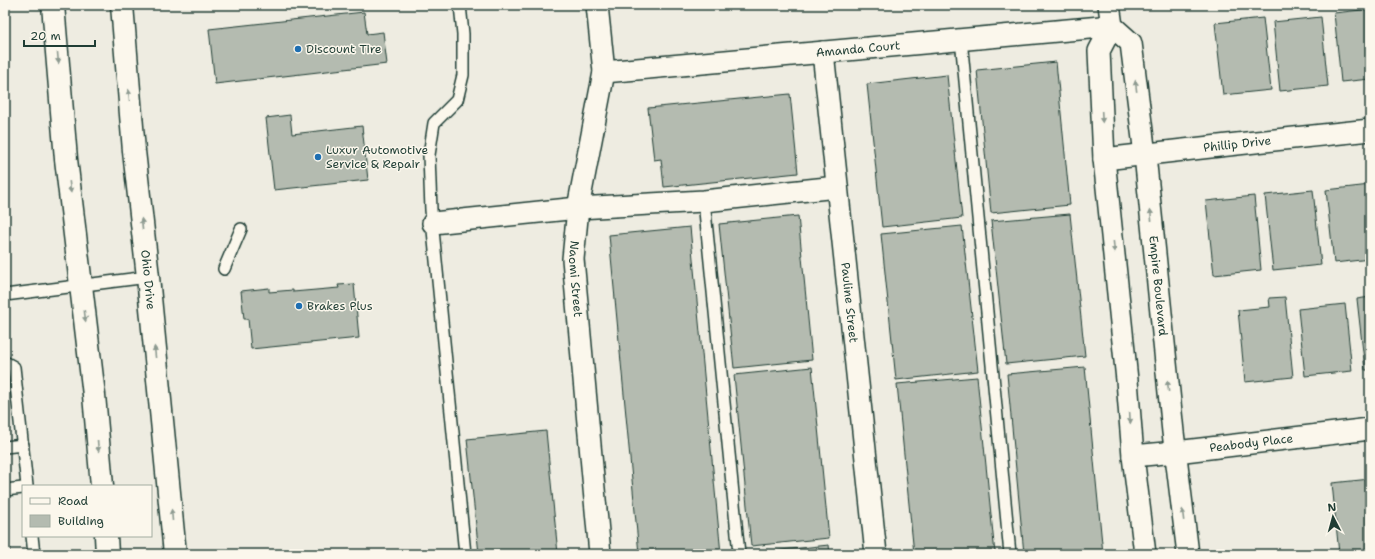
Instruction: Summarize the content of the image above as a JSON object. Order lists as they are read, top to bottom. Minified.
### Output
{"streets":{"main road":["Ohio Drive"],"street":["Amanda Court","Phillip Drive","Naomi Street","Empire Boulevard","Pauline Street","Peabody Place"]},"crossings":[["Amanda Court","Naomi Street"],["Amanda Court","Empire Boulevard"],["Amanda Court","Pauline Street"],["Phillip Drive","Empire Boulevard"],["Empire Boulevard","Peabody Place"]],"places":["Discount Tire","Luxur Automotive Service & Repair","Brakes Plus"],"legend":["Road","Building"],"scale_bar":"20 m","north":"top"}
